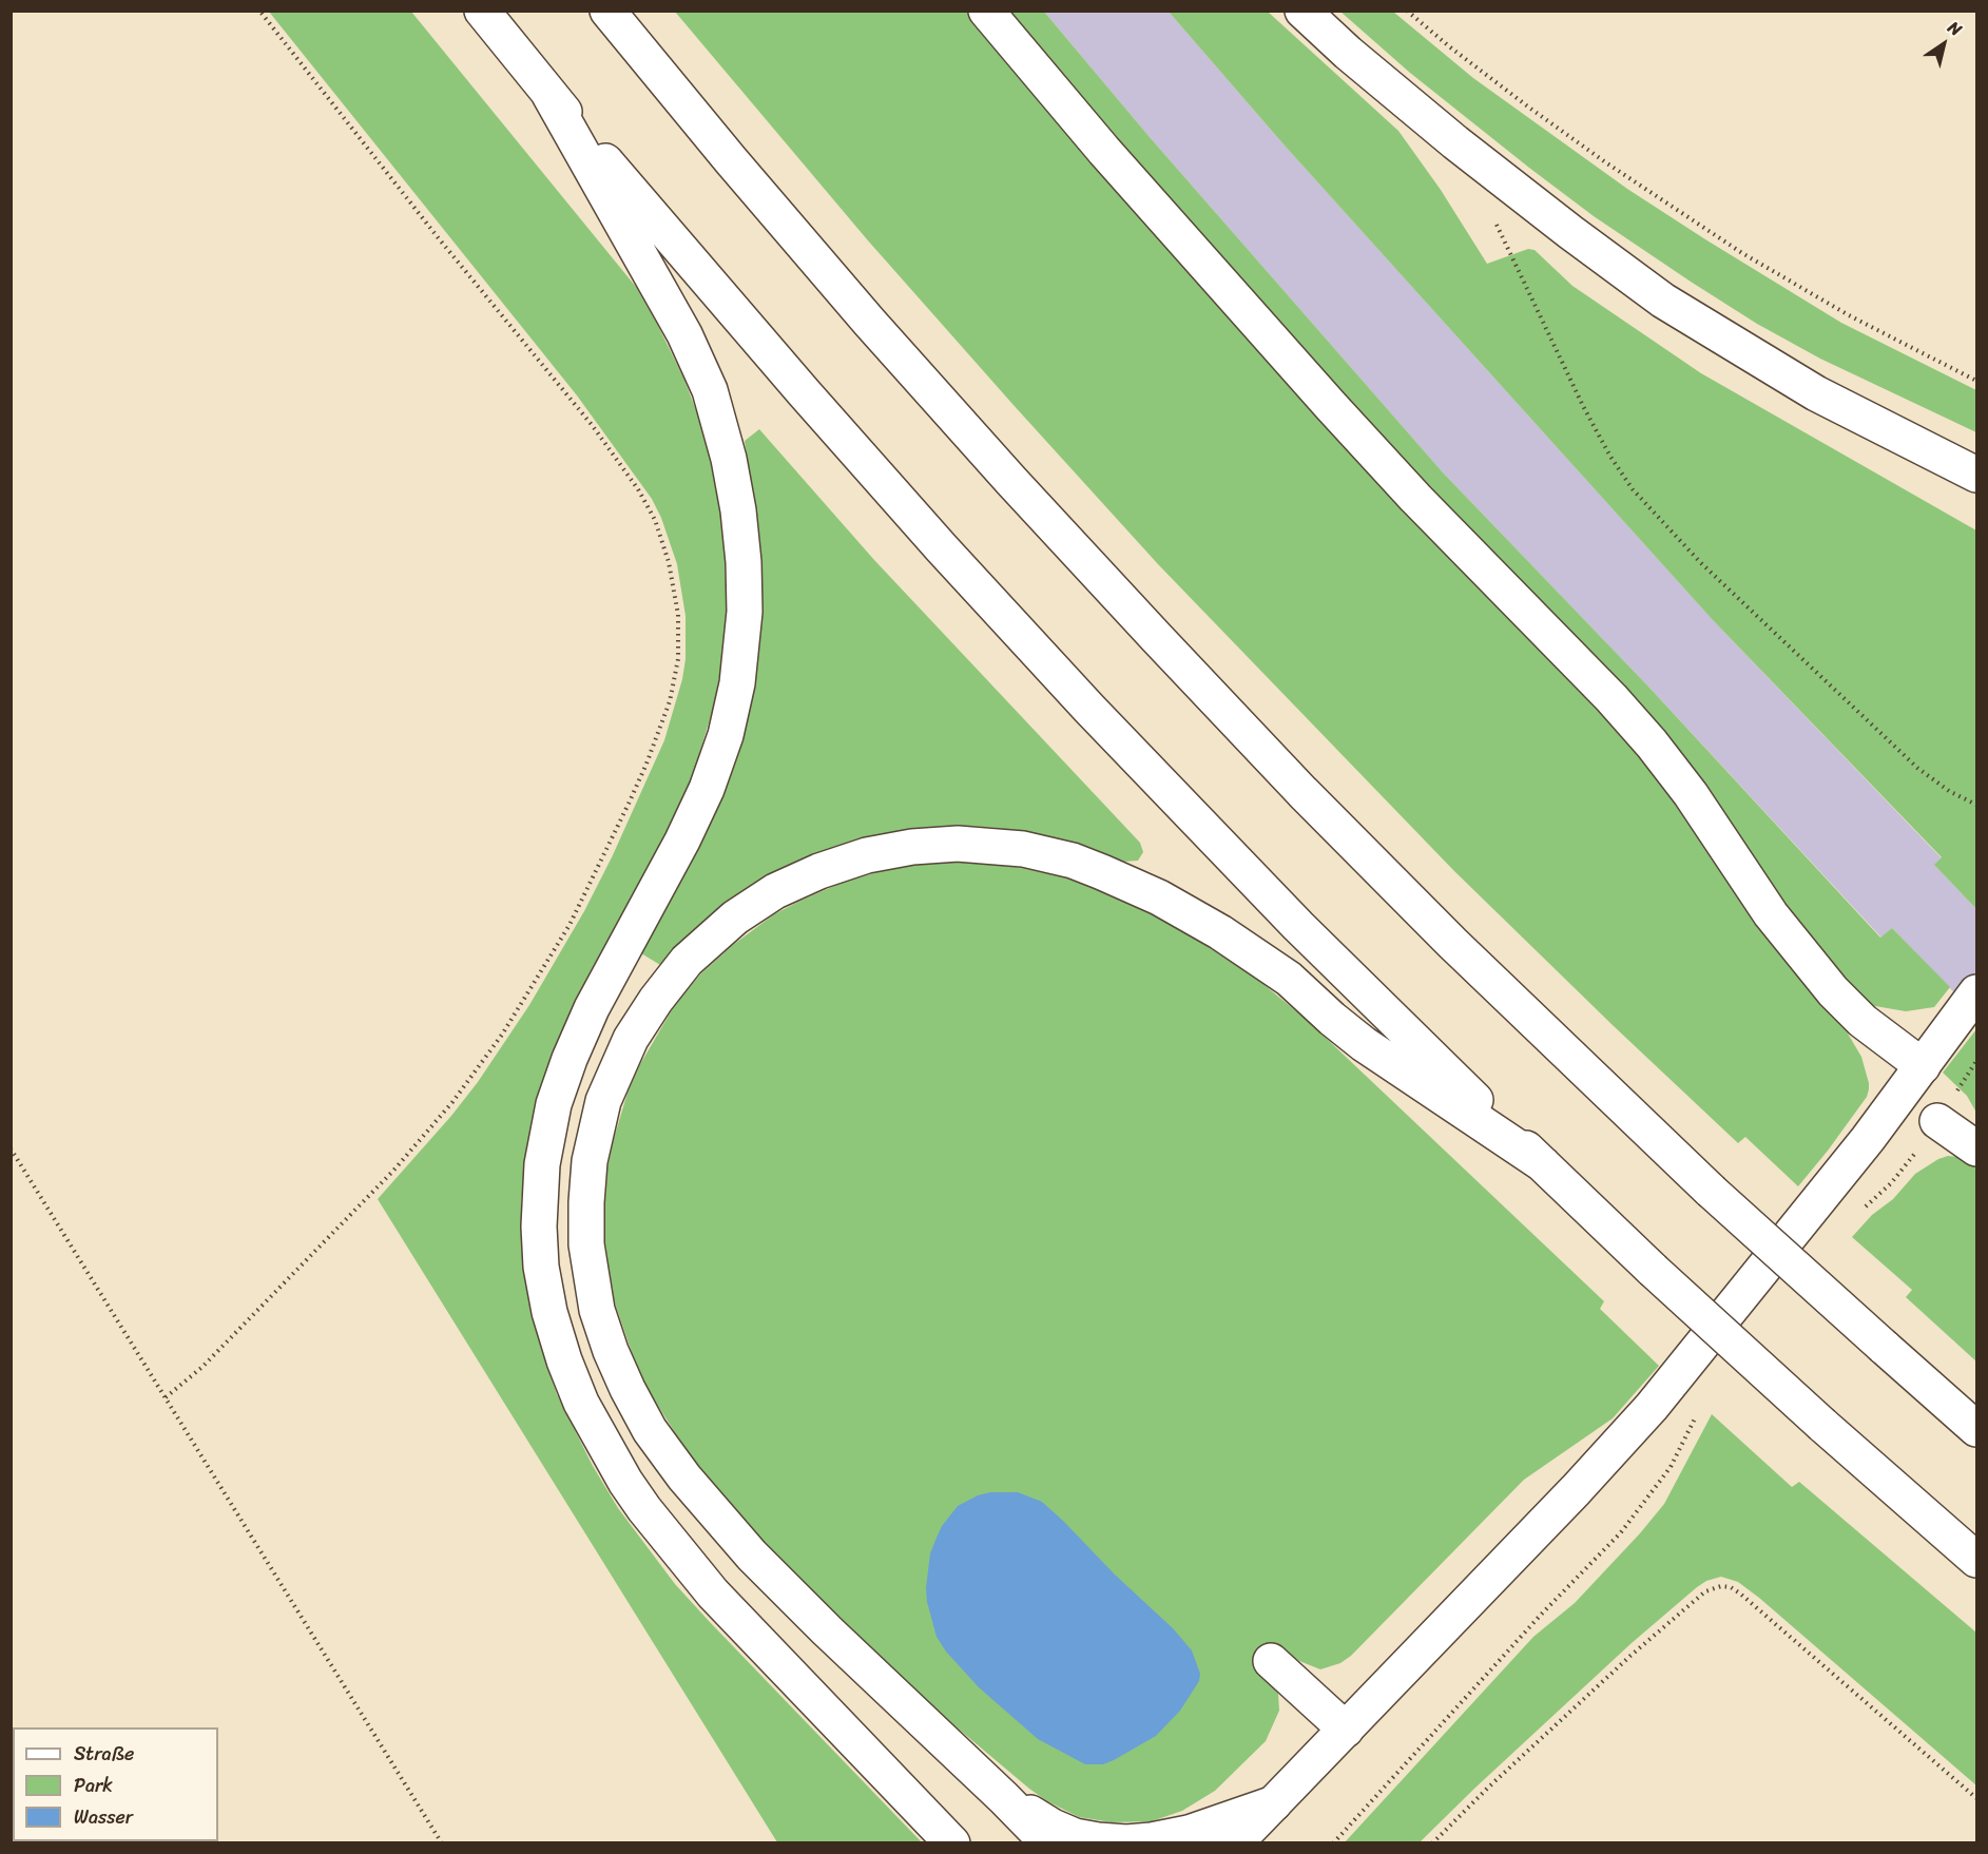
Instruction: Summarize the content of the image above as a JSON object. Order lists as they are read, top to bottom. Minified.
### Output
{"legend":["Straße","Park","Wasser"],"north":"top right"}
